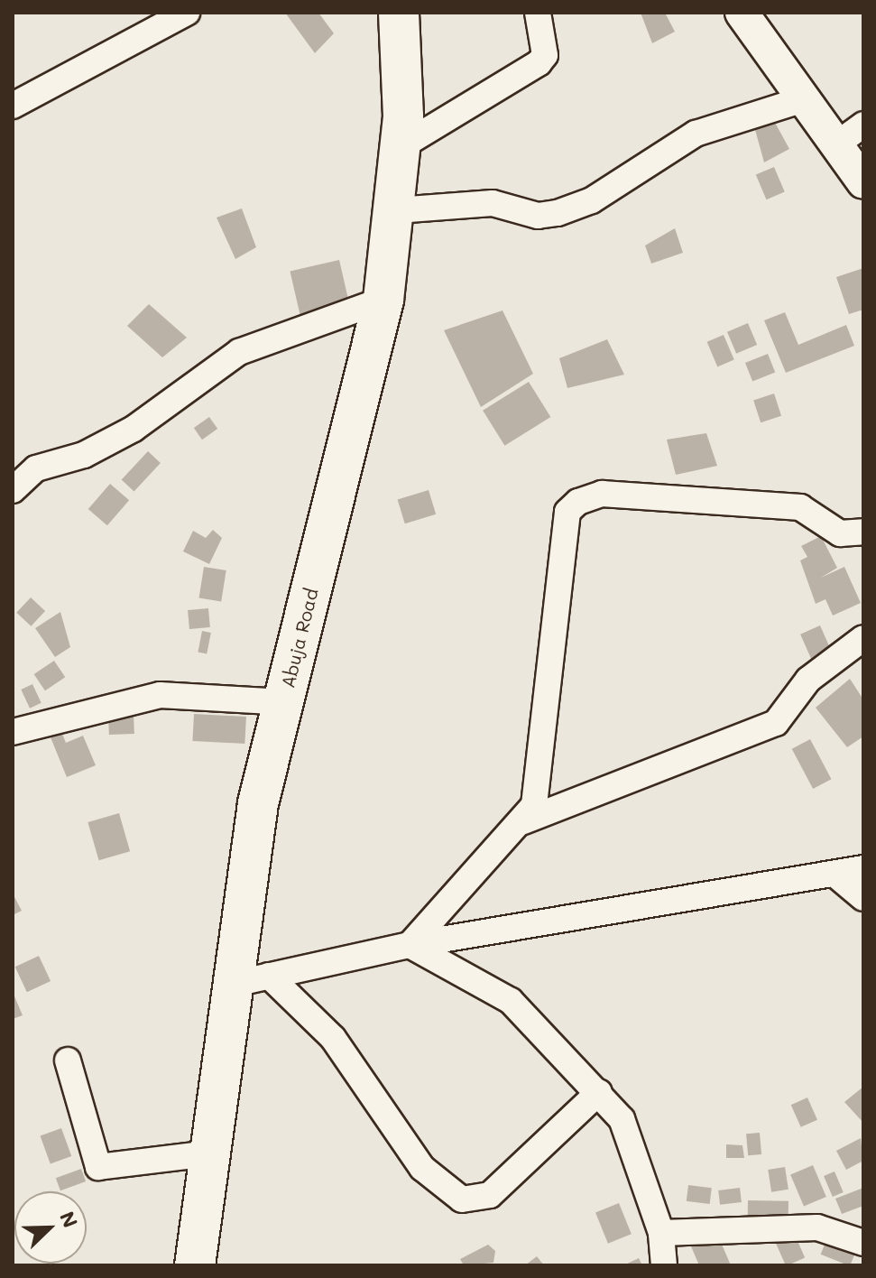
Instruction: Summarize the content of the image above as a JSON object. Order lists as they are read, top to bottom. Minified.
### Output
{"streets":{"main road":["Abuja Road"]},"north":"top right"}
